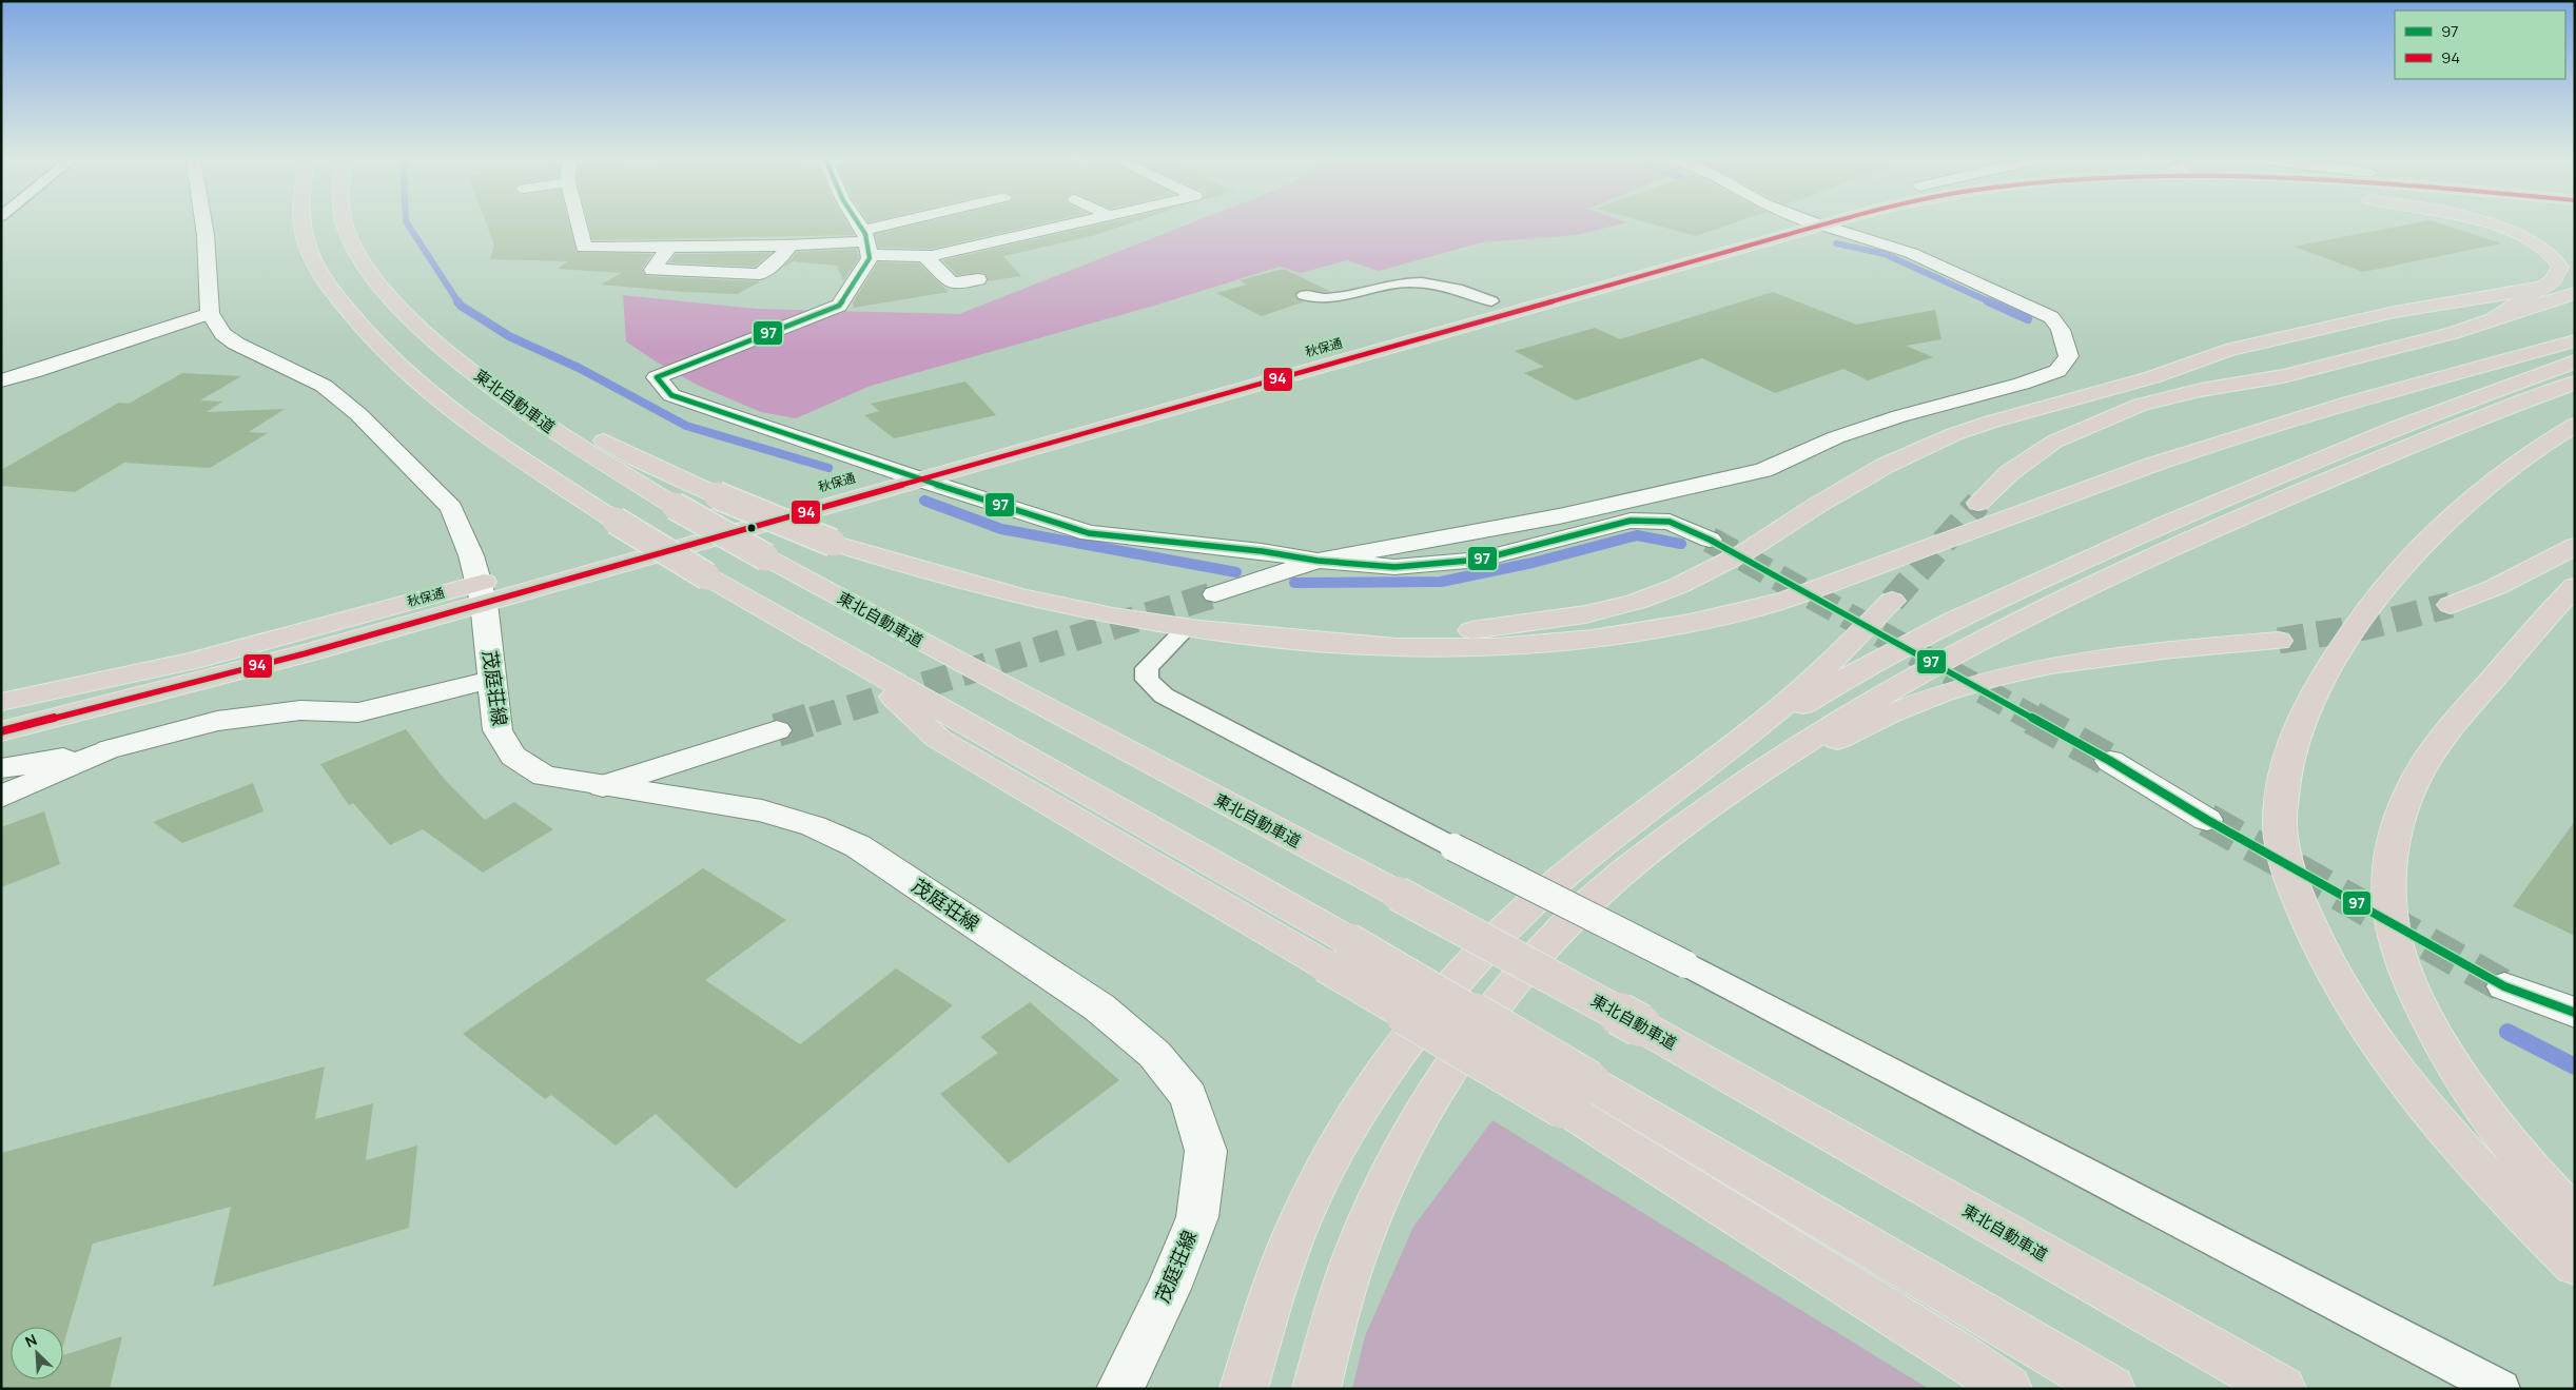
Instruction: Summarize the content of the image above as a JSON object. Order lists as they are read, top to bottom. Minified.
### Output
{"streets":{"highway":["秋保通","東北自動車道"],"street":["茂庭荘線"]},"crossings":[["秋保通","茂庭荘線"]],"lines":["transit line 97","transit line 94"],"legend":["97","94"],"north":"top left"}
